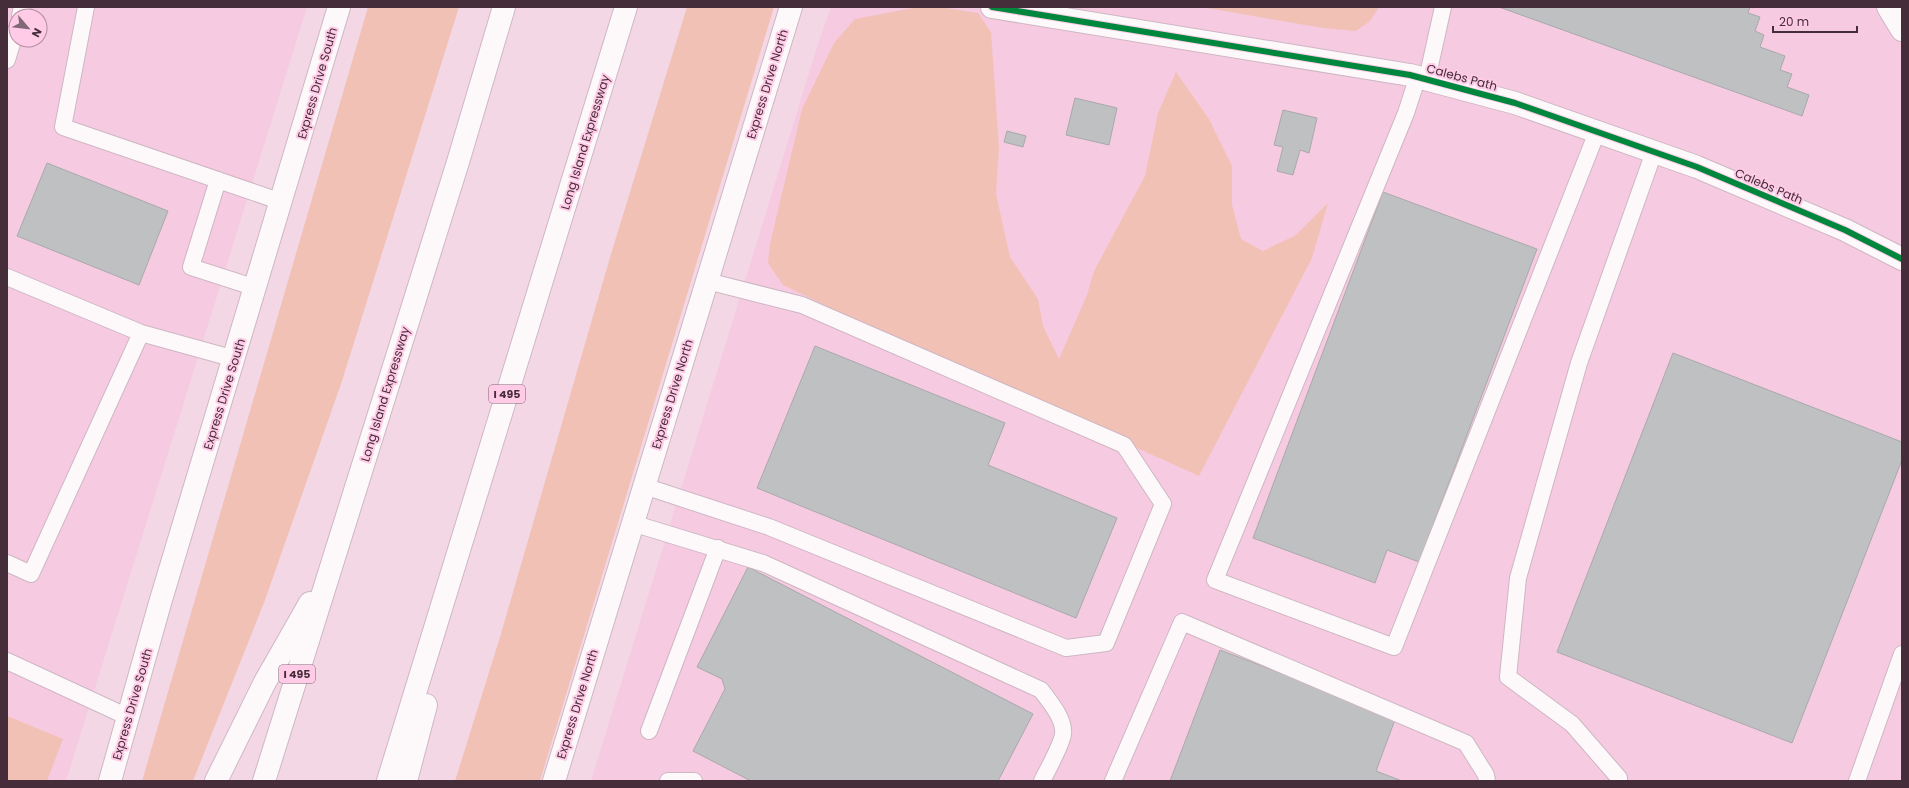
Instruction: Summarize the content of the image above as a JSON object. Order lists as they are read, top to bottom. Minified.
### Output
{"streets":{"main road":["Calebs Path","Express Drive South","Express Drive North","Long Island Expressway","I 495"]},"scale_bar":"20 m","north":"bottom right"}
